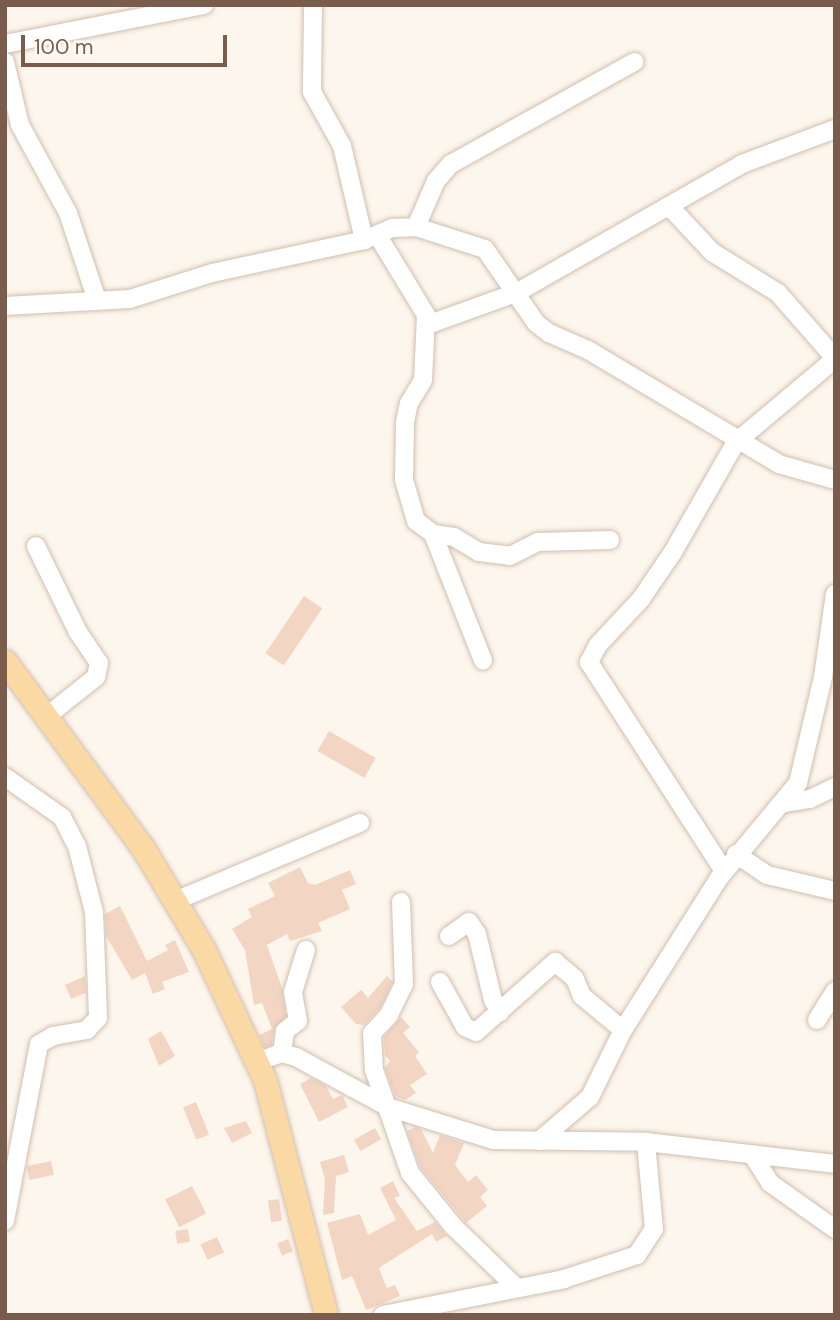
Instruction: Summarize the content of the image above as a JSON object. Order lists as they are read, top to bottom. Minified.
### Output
{"scale_bar":"100 m"}
